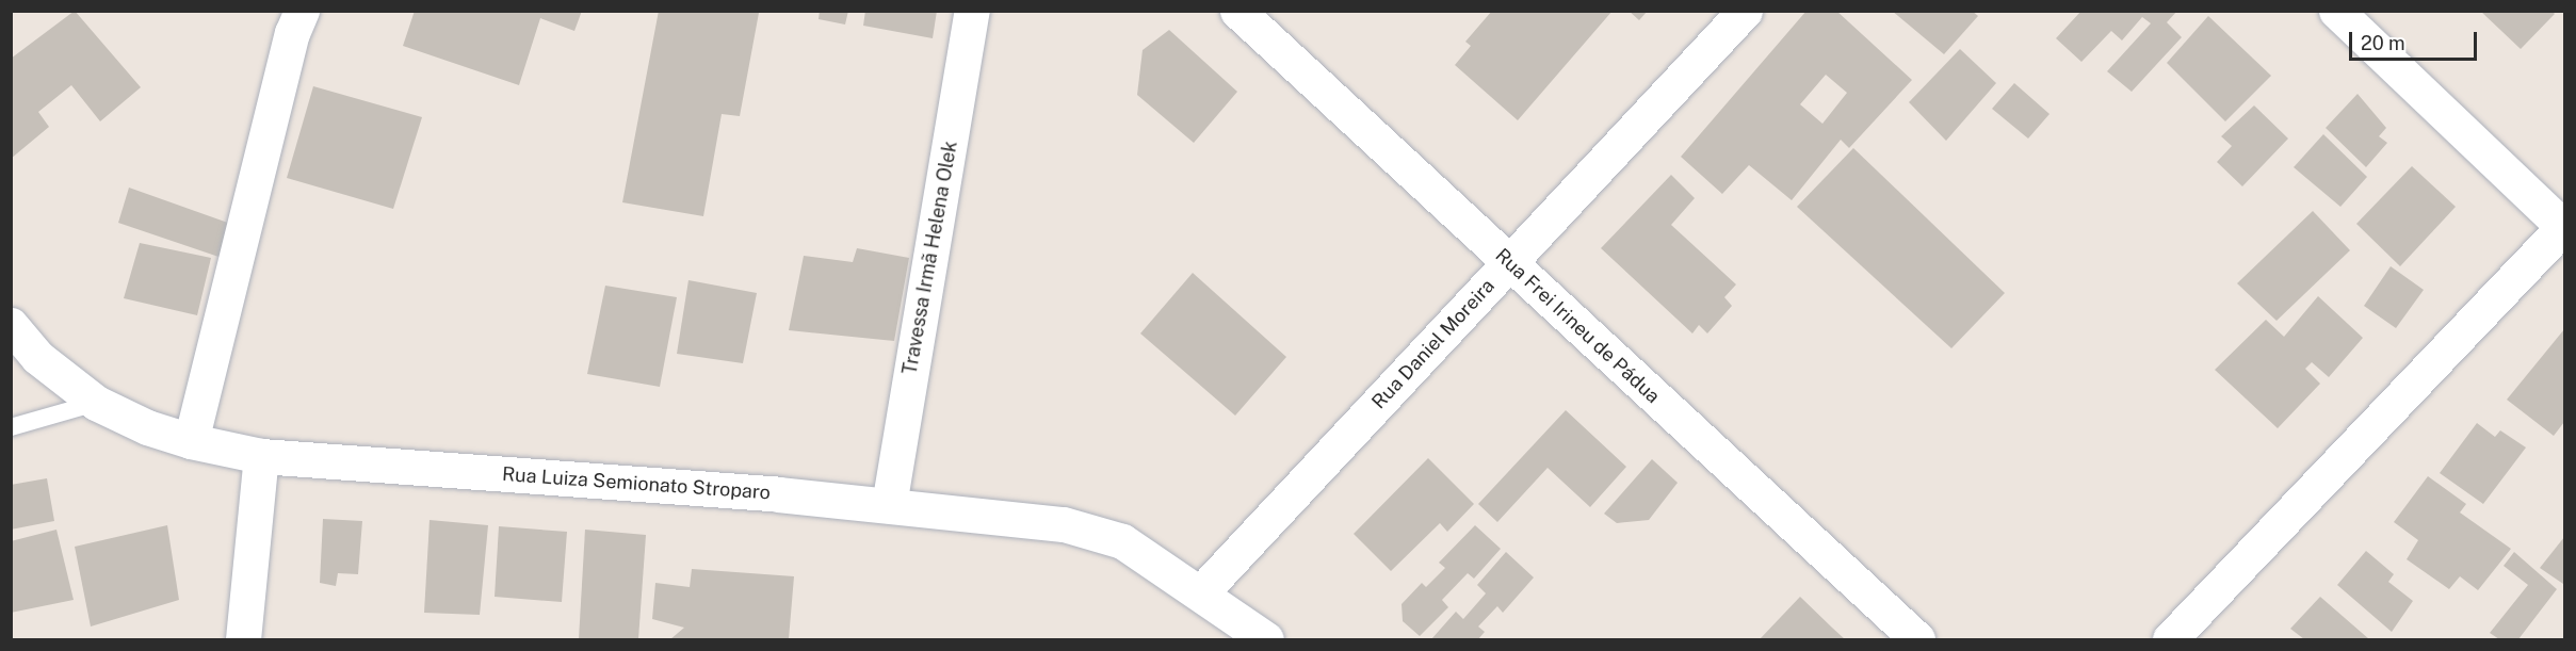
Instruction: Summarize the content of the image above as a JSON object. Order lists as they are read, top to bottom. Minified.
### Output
{"streets":{"street":["Travessa Irmã Helena Olek","Rua Frei Irineu de Pádua","Rua Daniel Moreira","Rua Luiza Semionato Stroparo"]},"crossings":[["Travessa Irmã Helena Olek","Rua Luiza Semionato Stroparo"],["Rua Frei Irineu de Pádua","Rua Daniel Moreira"],["Rua Daniel Moreira","Rua Luiza Semionato Stroparo"]],"scale_bar":"20 m"}
